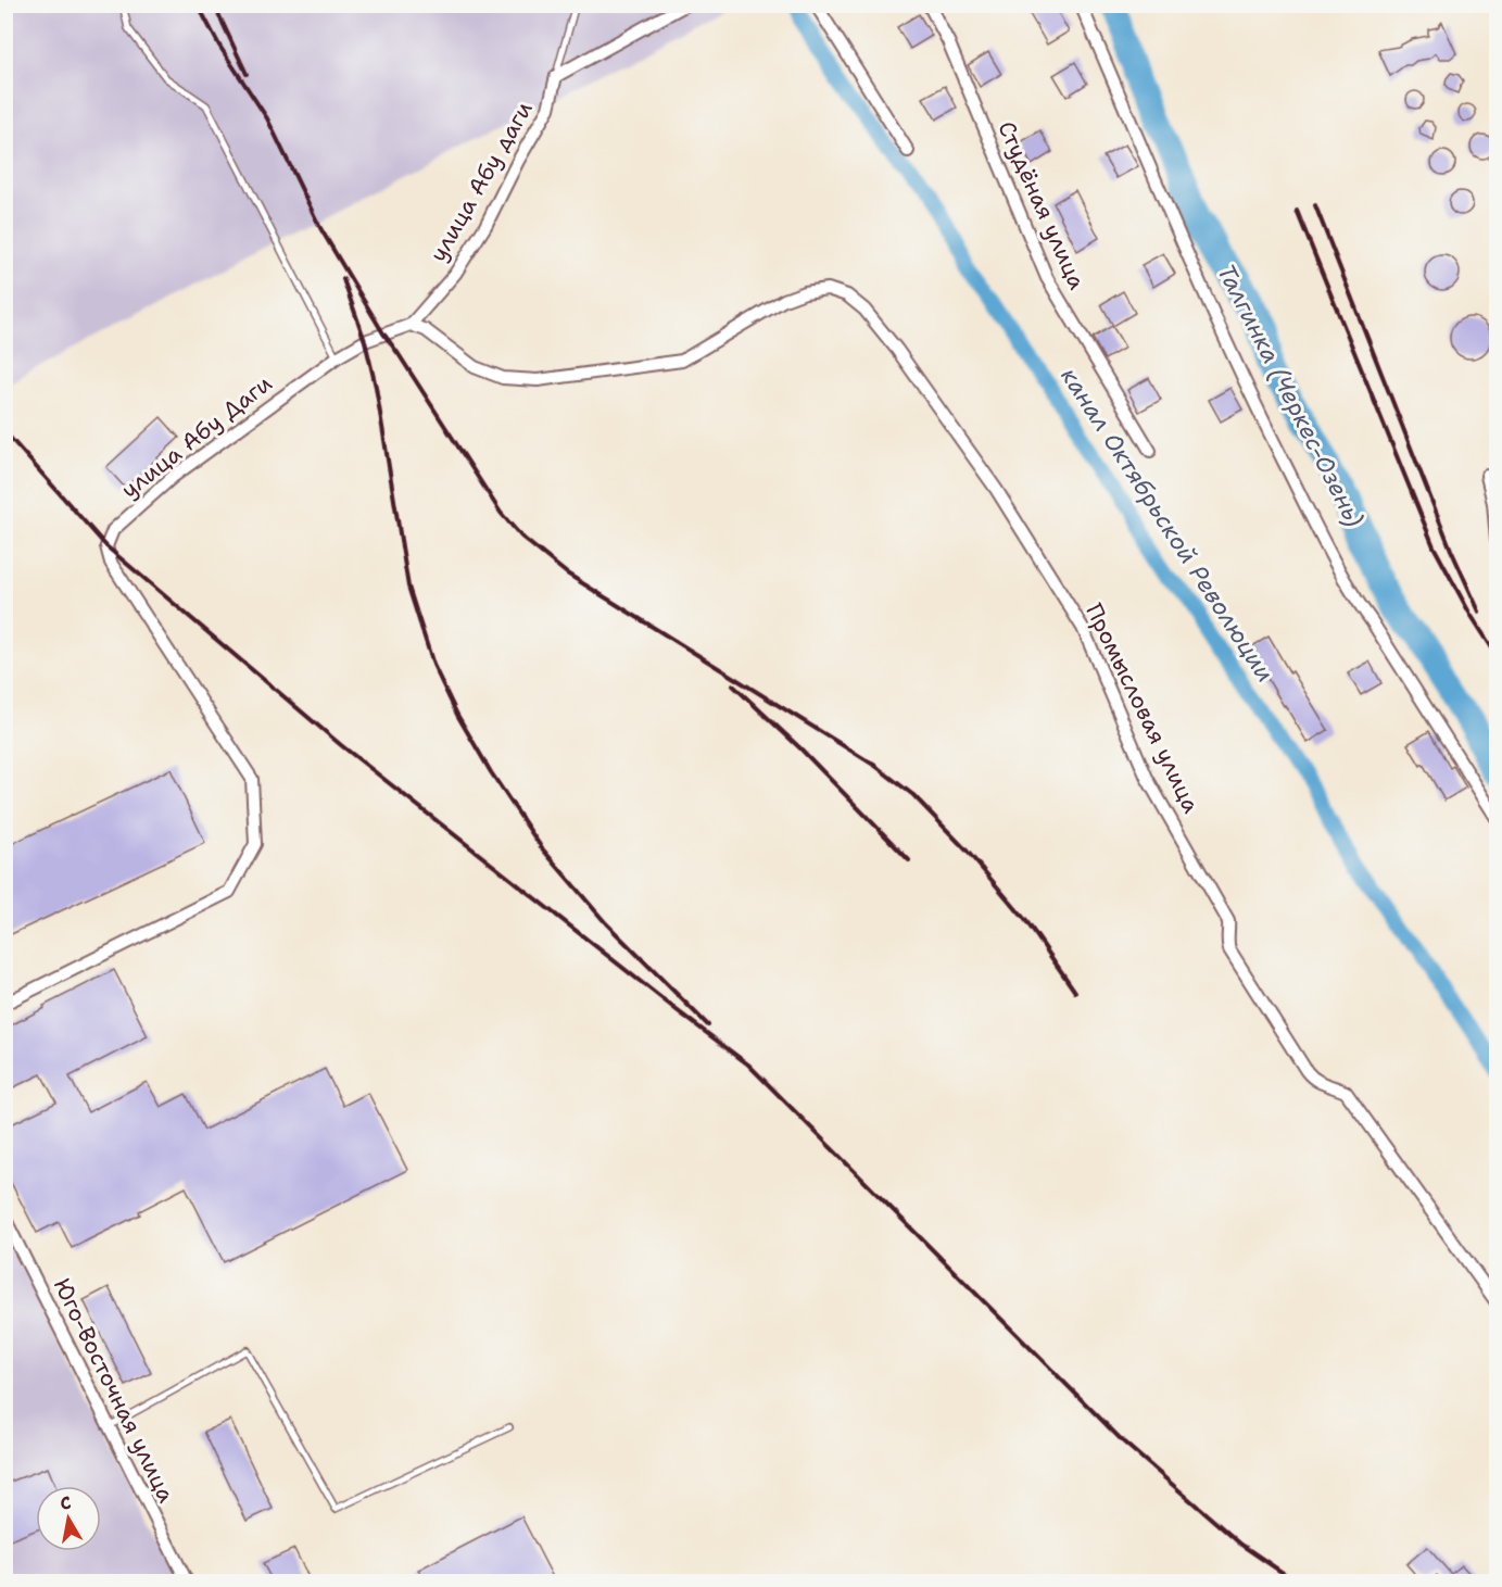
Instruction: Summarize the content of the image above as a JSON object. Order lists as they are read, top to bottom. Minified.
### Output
{"streets":{"street":["улица Абу даги","Студёная улица","улица Абу Даги","Промысловая улица","Юго-Восточная улица"]},"crossings":[["улица Абу даги","улица Абу Даги"],["улица Абу даги","Промысловая улица"],["улица Абу Даги","Промысловая улица"]],"water":["Талгинка (Черкес-Озень)","канал Октябрьской Революции"],"north":"top"}
